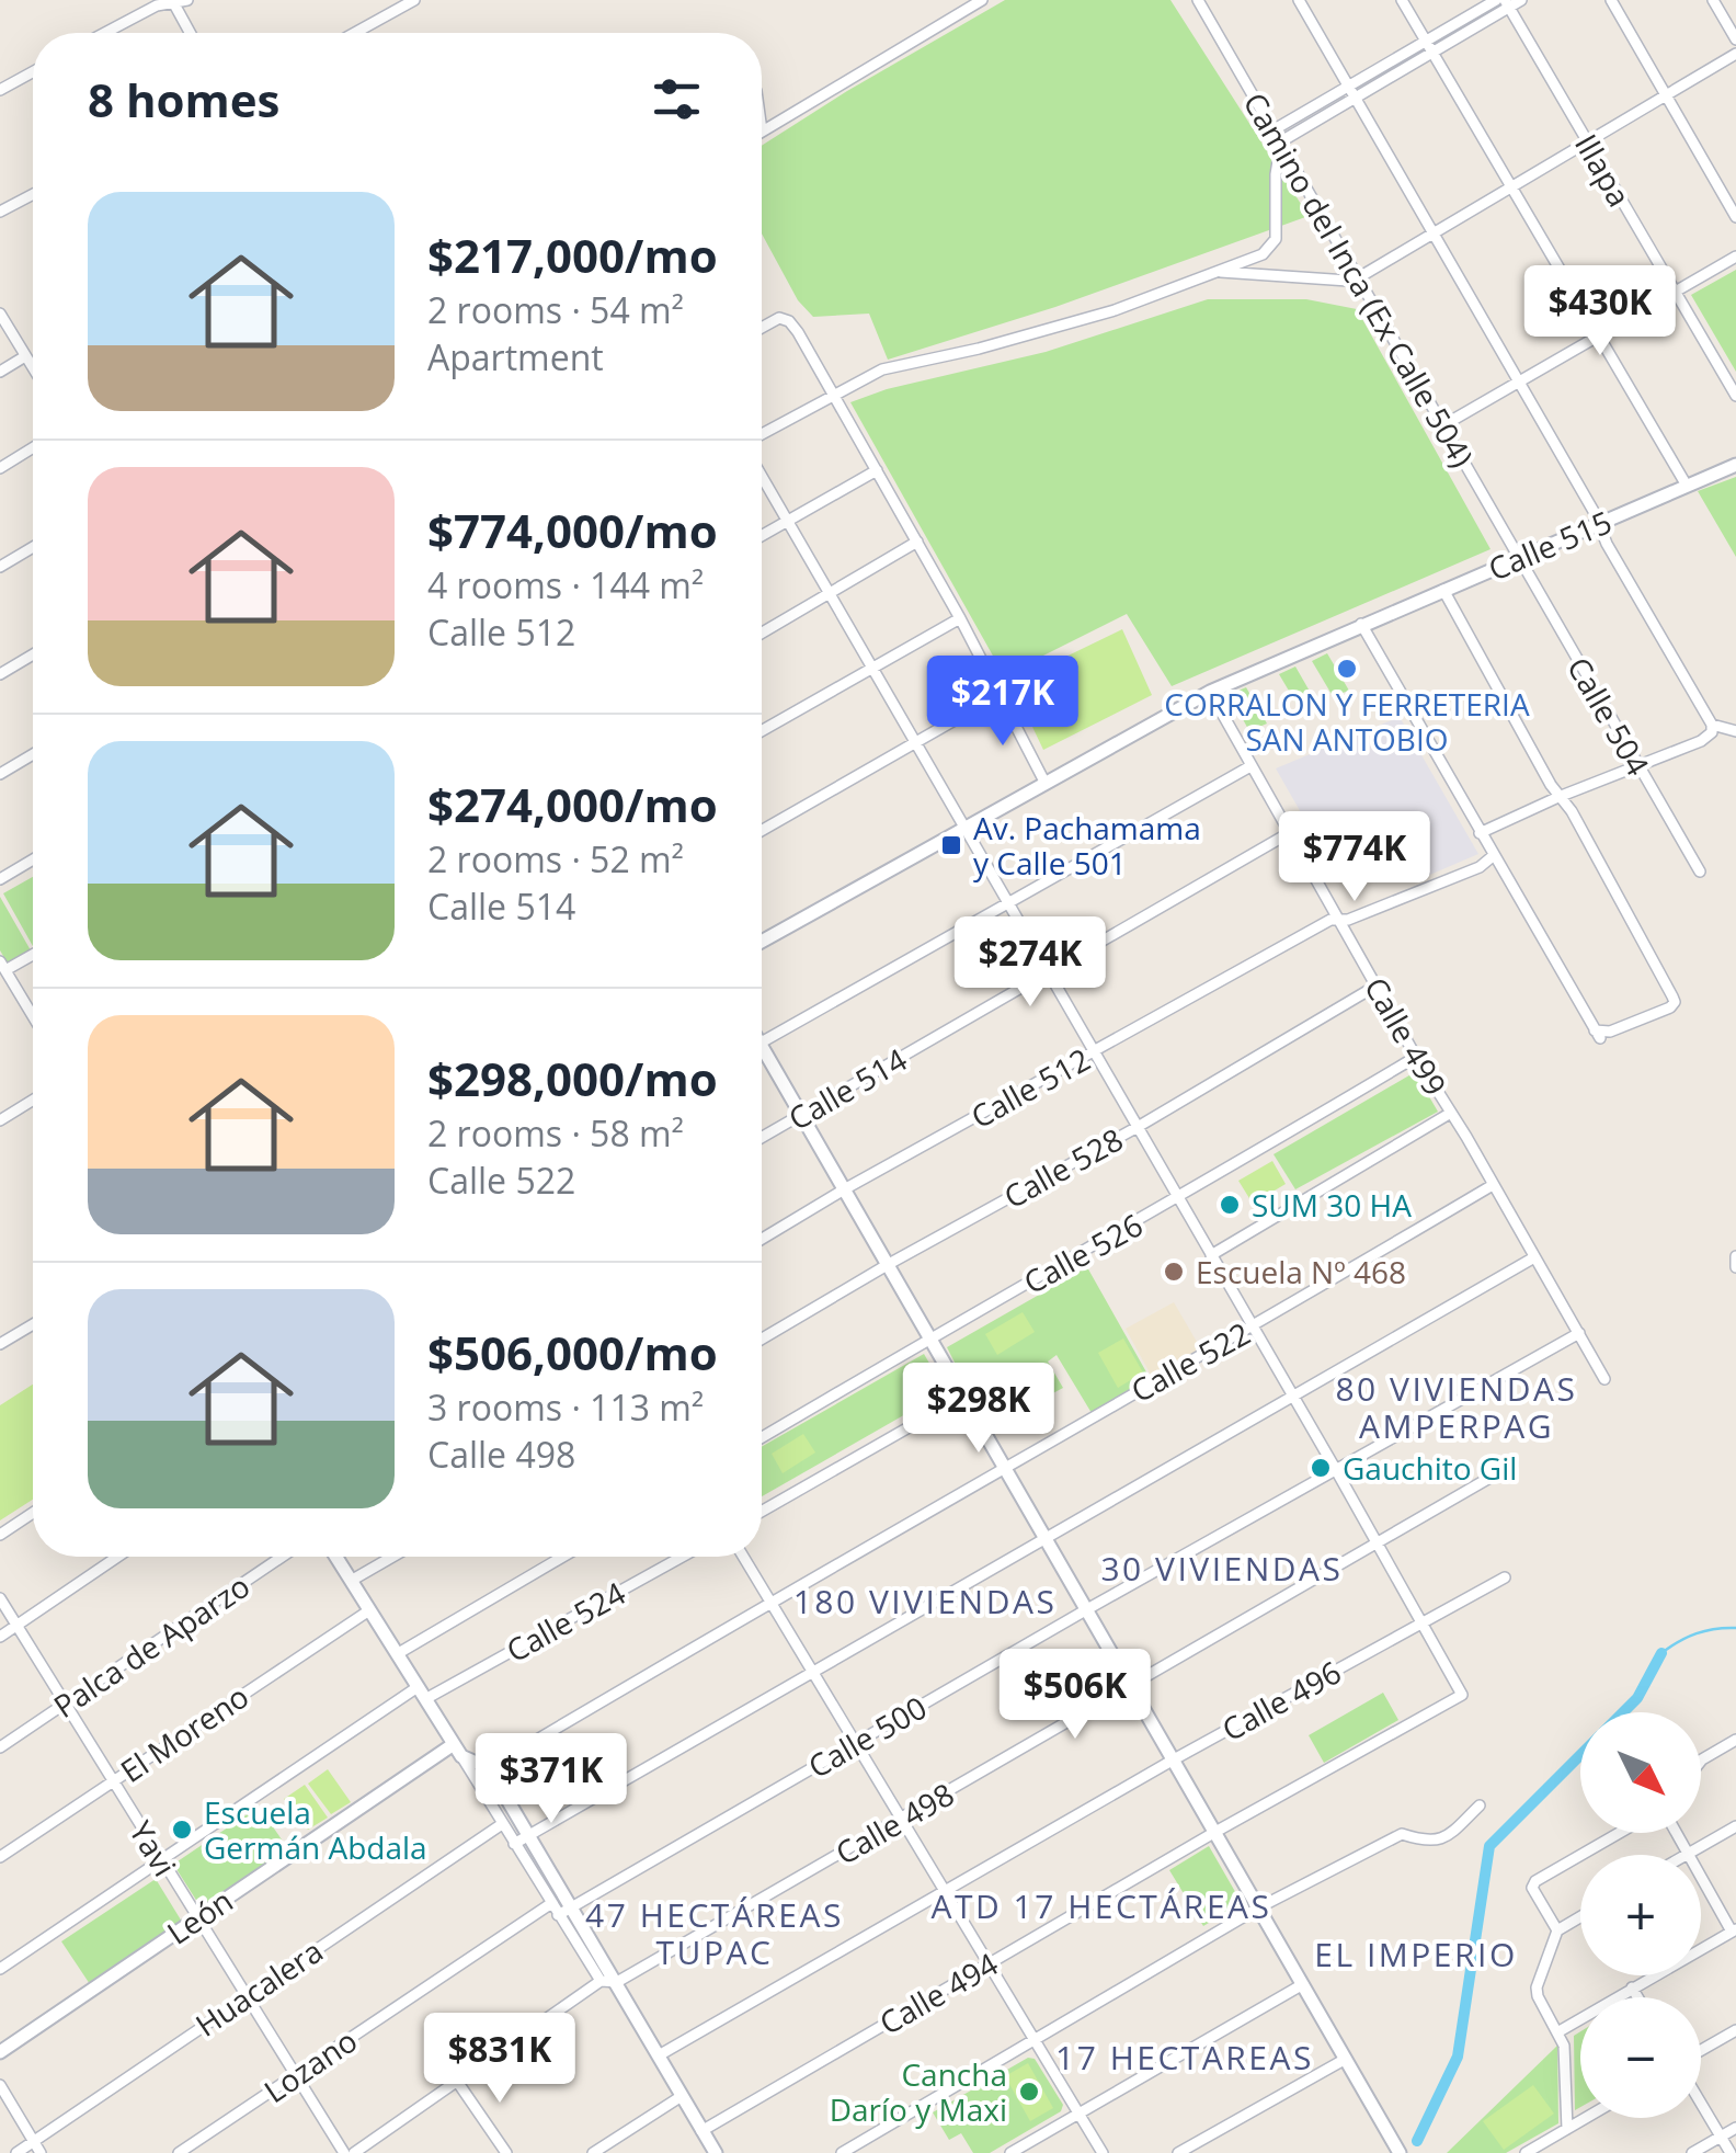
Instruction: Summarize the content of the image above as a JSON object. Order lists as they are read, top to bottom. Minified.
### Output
{"streets":{"street":["Illapa","Camino del Inca (Ex Calle 504)","Calle 515","Calle 504","Calle 499","Calle 512","Calle 514","Calle 528","Calle 526","Calle 522","Calle 524","Palca de Aparzo","Calle 496","El Moreno","Calle 500","Calle 498","Yavi","León","Huacalera","Calle 494","Lozano"]},"crossings":[["Camino del Inca (Ex Calle 504)","Calle 515"],["Camino del Inca (Ex Calle 504)","Calle 504"],["Calle 515","Calle 504"],["Calle 515","Calle 499"],["Calle 499","Calle 512"],["Calle 499","Calle 514"],["Calle 499","Calle 528"],["Calle 499","Calle 526"],["Calle 499","Calle 522"],["Calle 499","Calle 500"],["Calle 524","Yavi"],["Palca de Aparzo","Yavi"],["Calle 496","Calle 494"],["El Moreno","Yavi"],["Yavi","León"],["Yavi","Huacalera"],["Yavi","Lozano"]],"districts":["80 VIVIENDAS AMPERPAG","30 VIVIENDAS","180 VIVIENDAS","ATD 17 HECTÁREAS","47 HECTÁREAS TUPAC","EL IMPERIO","17 HECTAREAS"],"places":{"other":["CORRALON Y FERRETERIA SAN ANTOBIO","SUM 30 HA","Escuela Nº 468","Gauchito Gil","Escuela Germán Abdala","Cancha Darío y Maxi"],"transit":["Av. Pachamama y Calle 501"]},"north":"bottom right","page":{"heading":"8 homes","list":[{"name":"$217,000/mo","note":"2 rooms · 54 m² · Apartment"},{"name":"$774,000/mo","note":"4 rooms · 144 m² · Calle 512"},{"name":"$274,000/mo","note":"2 rooms · 52 m² · Calle 514"},{"name":"$298,000/mo","note":"2 rooms · 58 m² · Calle 522"},{"name":"$506,000/mo","note":"3 rooms · 113 m² · Calle 498"}],"price":["$430K","$217K","$774K","$274K","$298K","$506K","$371K","$831K"],"map_buttons":["+","−"]}}
